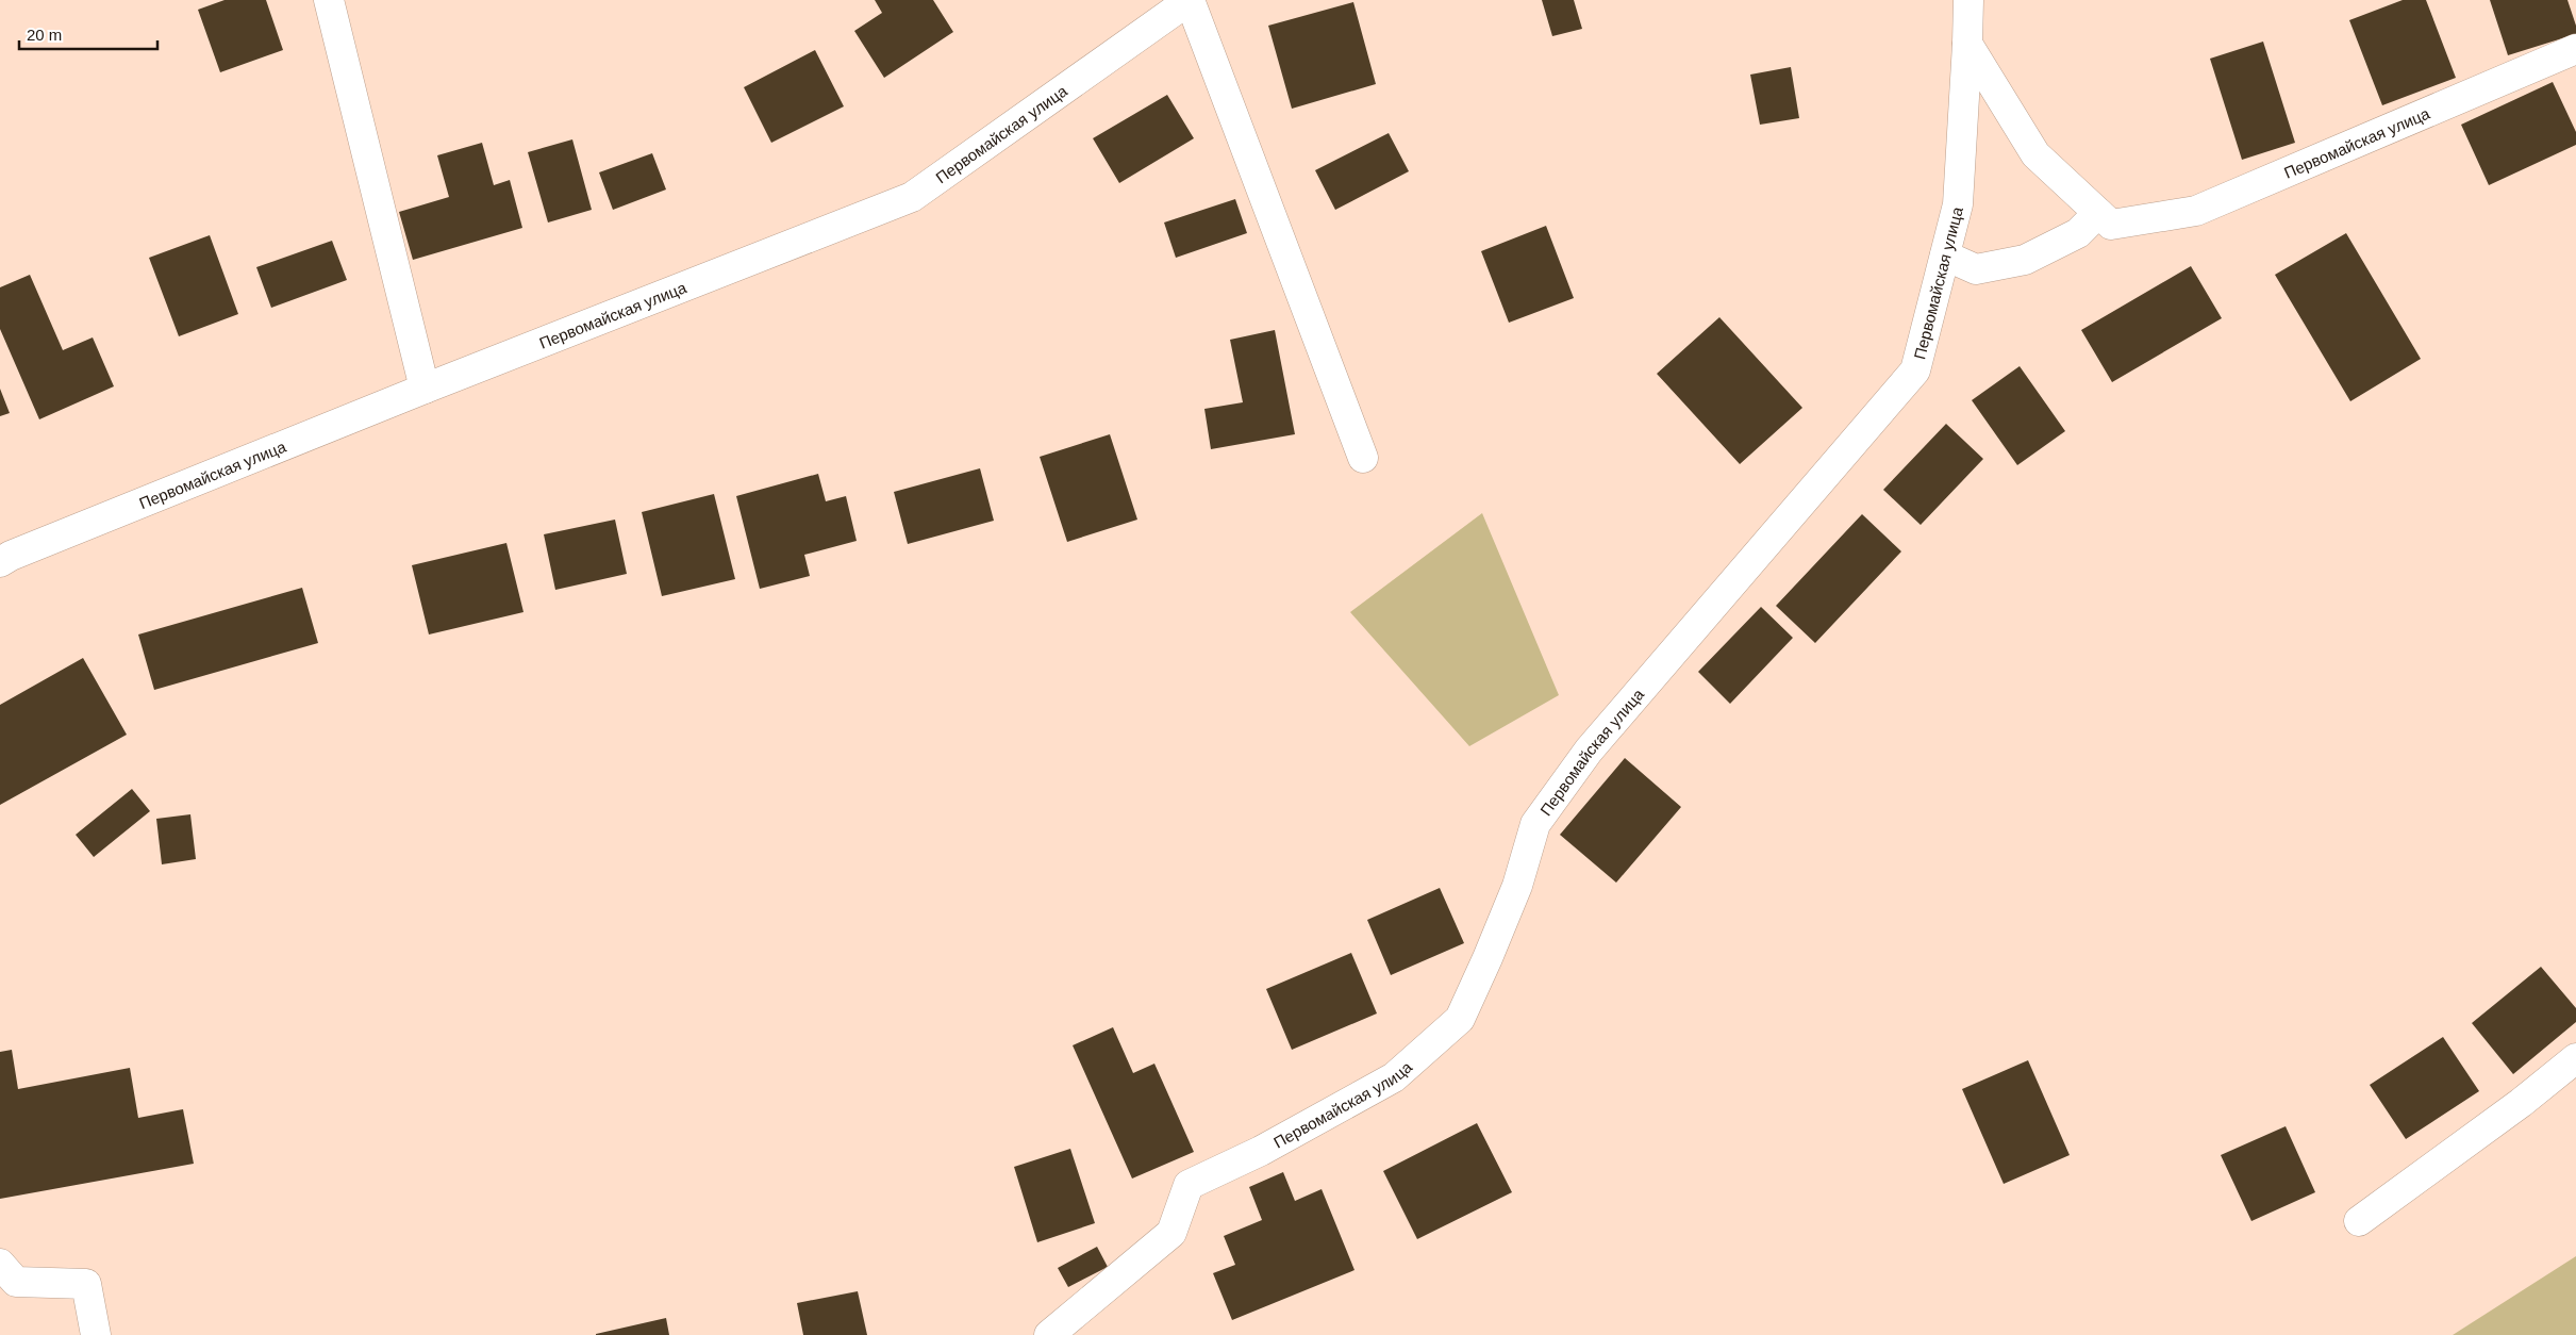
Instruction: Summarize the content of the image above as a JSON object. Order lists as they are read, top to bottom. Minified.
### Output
{"streets":{"street":["Первомайская улица"]},"scale_bar":"20 m"}
